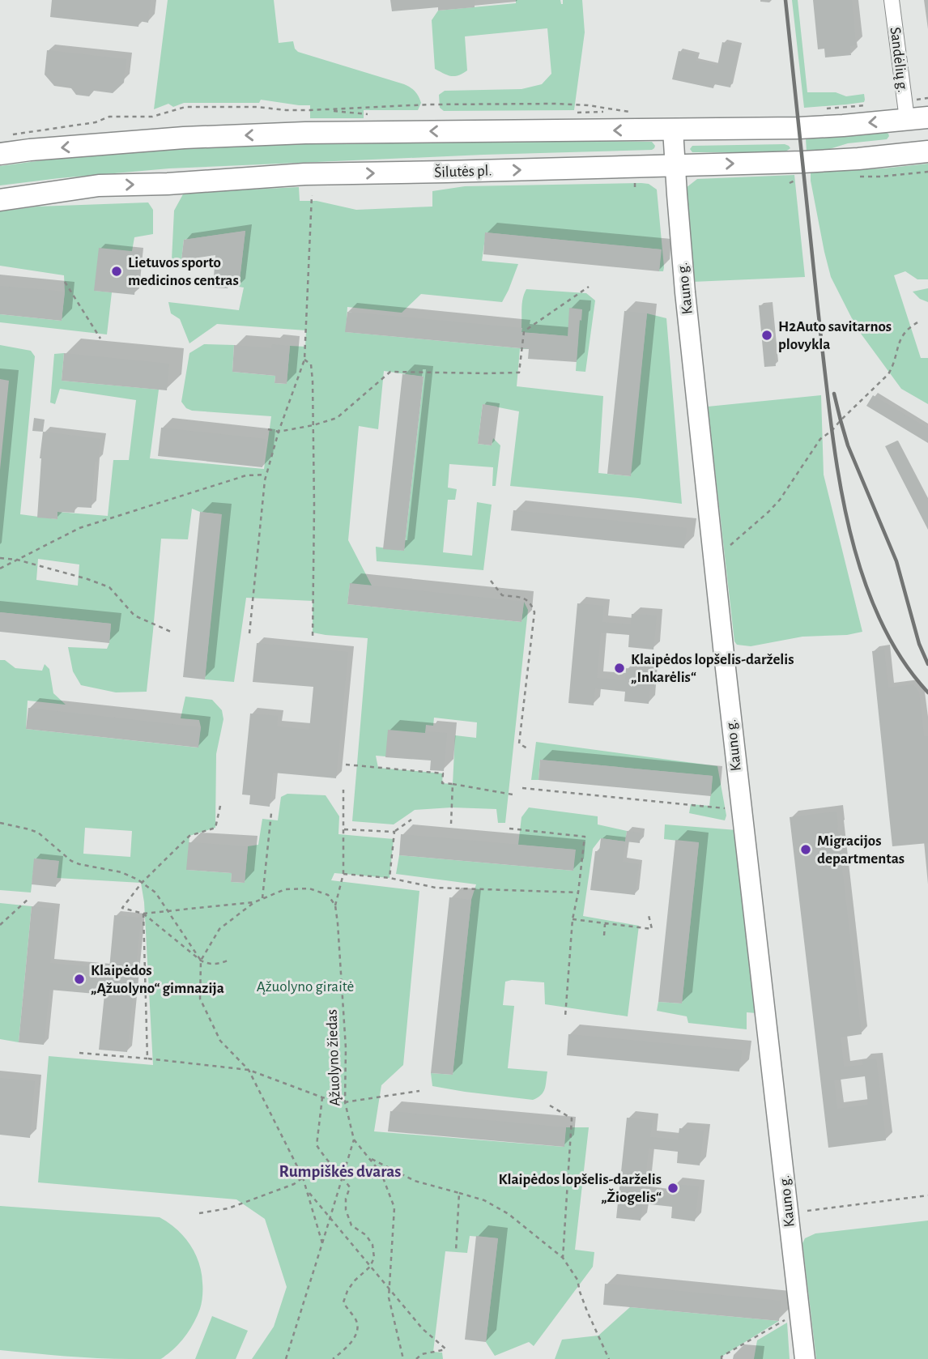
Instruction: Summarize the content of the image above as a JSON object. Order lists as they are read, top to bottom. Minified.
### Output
{"streets":{"main road":["Šilutės pl.","Kauno g."],"street":["Sandėlių g."],"path":["Ąžuolyno žiedas"]},"crossings":[["Šilutės pl.","Kauno g."]],"districts":["Rumpiškės dvaras"],"parks":["Ąžuolyno giraitė"],"places":["Lietuvos sporto medicinos centras","H2Auto savitarnos plovykla","Klaipėdos lopšelis-darželis „Inkarėlis“","Migracijos departmentas","Klaipėdos „Ąžuolyno“ gimnazija","Klaipėdos lopšelis-darželis „Žiogelis“"]}
